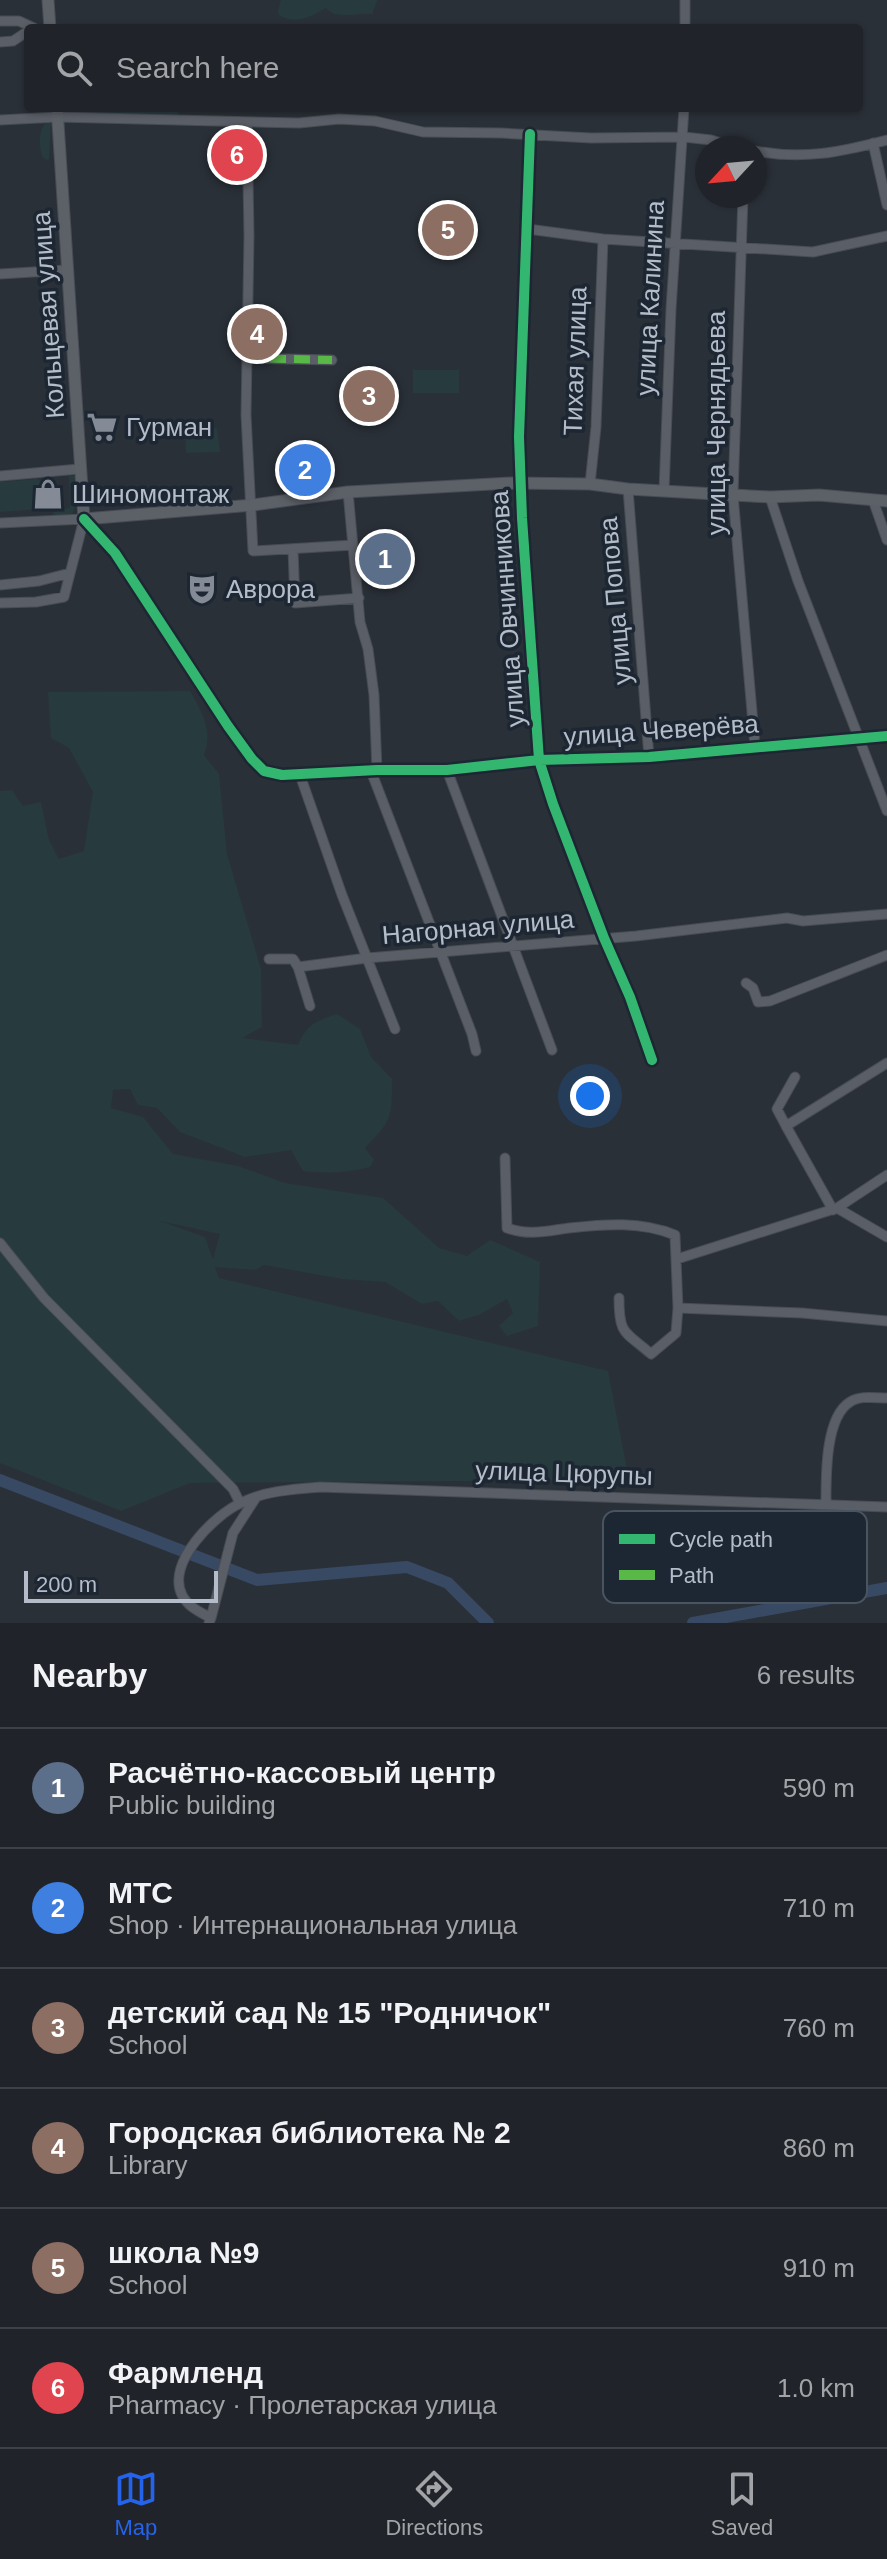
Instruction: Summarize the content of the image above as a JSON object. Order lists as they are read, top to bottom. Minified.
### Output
{"streets":{"main road":["Кольцевая улица"],"street":["улица Калинина","Тихая улица","улица Чернядьева","улица Попова","улица Овчинникова","улица Чеверёва","Нагорная улица","улица Цюрупы"]},"crossings":[["Кольцевая улица","улица Чеверёва"],["улица Чернядьева","улица Чеверёва"],["улица Попова","улица Чеверёва"],["улица Овчинникова","улица Чеверёва"],["улица Овчинникова","Нагорная улица"]],"places":{"supermarket":["Гурман"],"shop":["Шиномонтаж"],"theatre":["Аврора"]},"legend":["Cycle path","Path"],"scale_bar":"200 m","north":"bottom left","page":{"search":"Search here","pins":["6","5","4","3","2","1"],"scale":"200 m","heading":["Nearby","6 results"],"list":[{"mark":"1","name":"Расчётно-кассовый центр","note":"Public building","value":"590 m"},{"mark":"2","name":"МТС","note":"Shop · Интернациональная улица","value":"710 m"},{"mark":"3","name":"детский сад № 15 \"Родничок\"","note":"School","value":"760 m"},{"mark":"4","name":"Городская библиотека № 2","note":"Library","value":"860 m"},{"mark":"5","name":"школа №9","note":"School","value":"910 m"},{"mark":"6","name":"Фармленд","note":"Pharmacy · Пролетарская улица","value":"1.0 km"}],"nav":["Map","Directions","Saved"]}}
